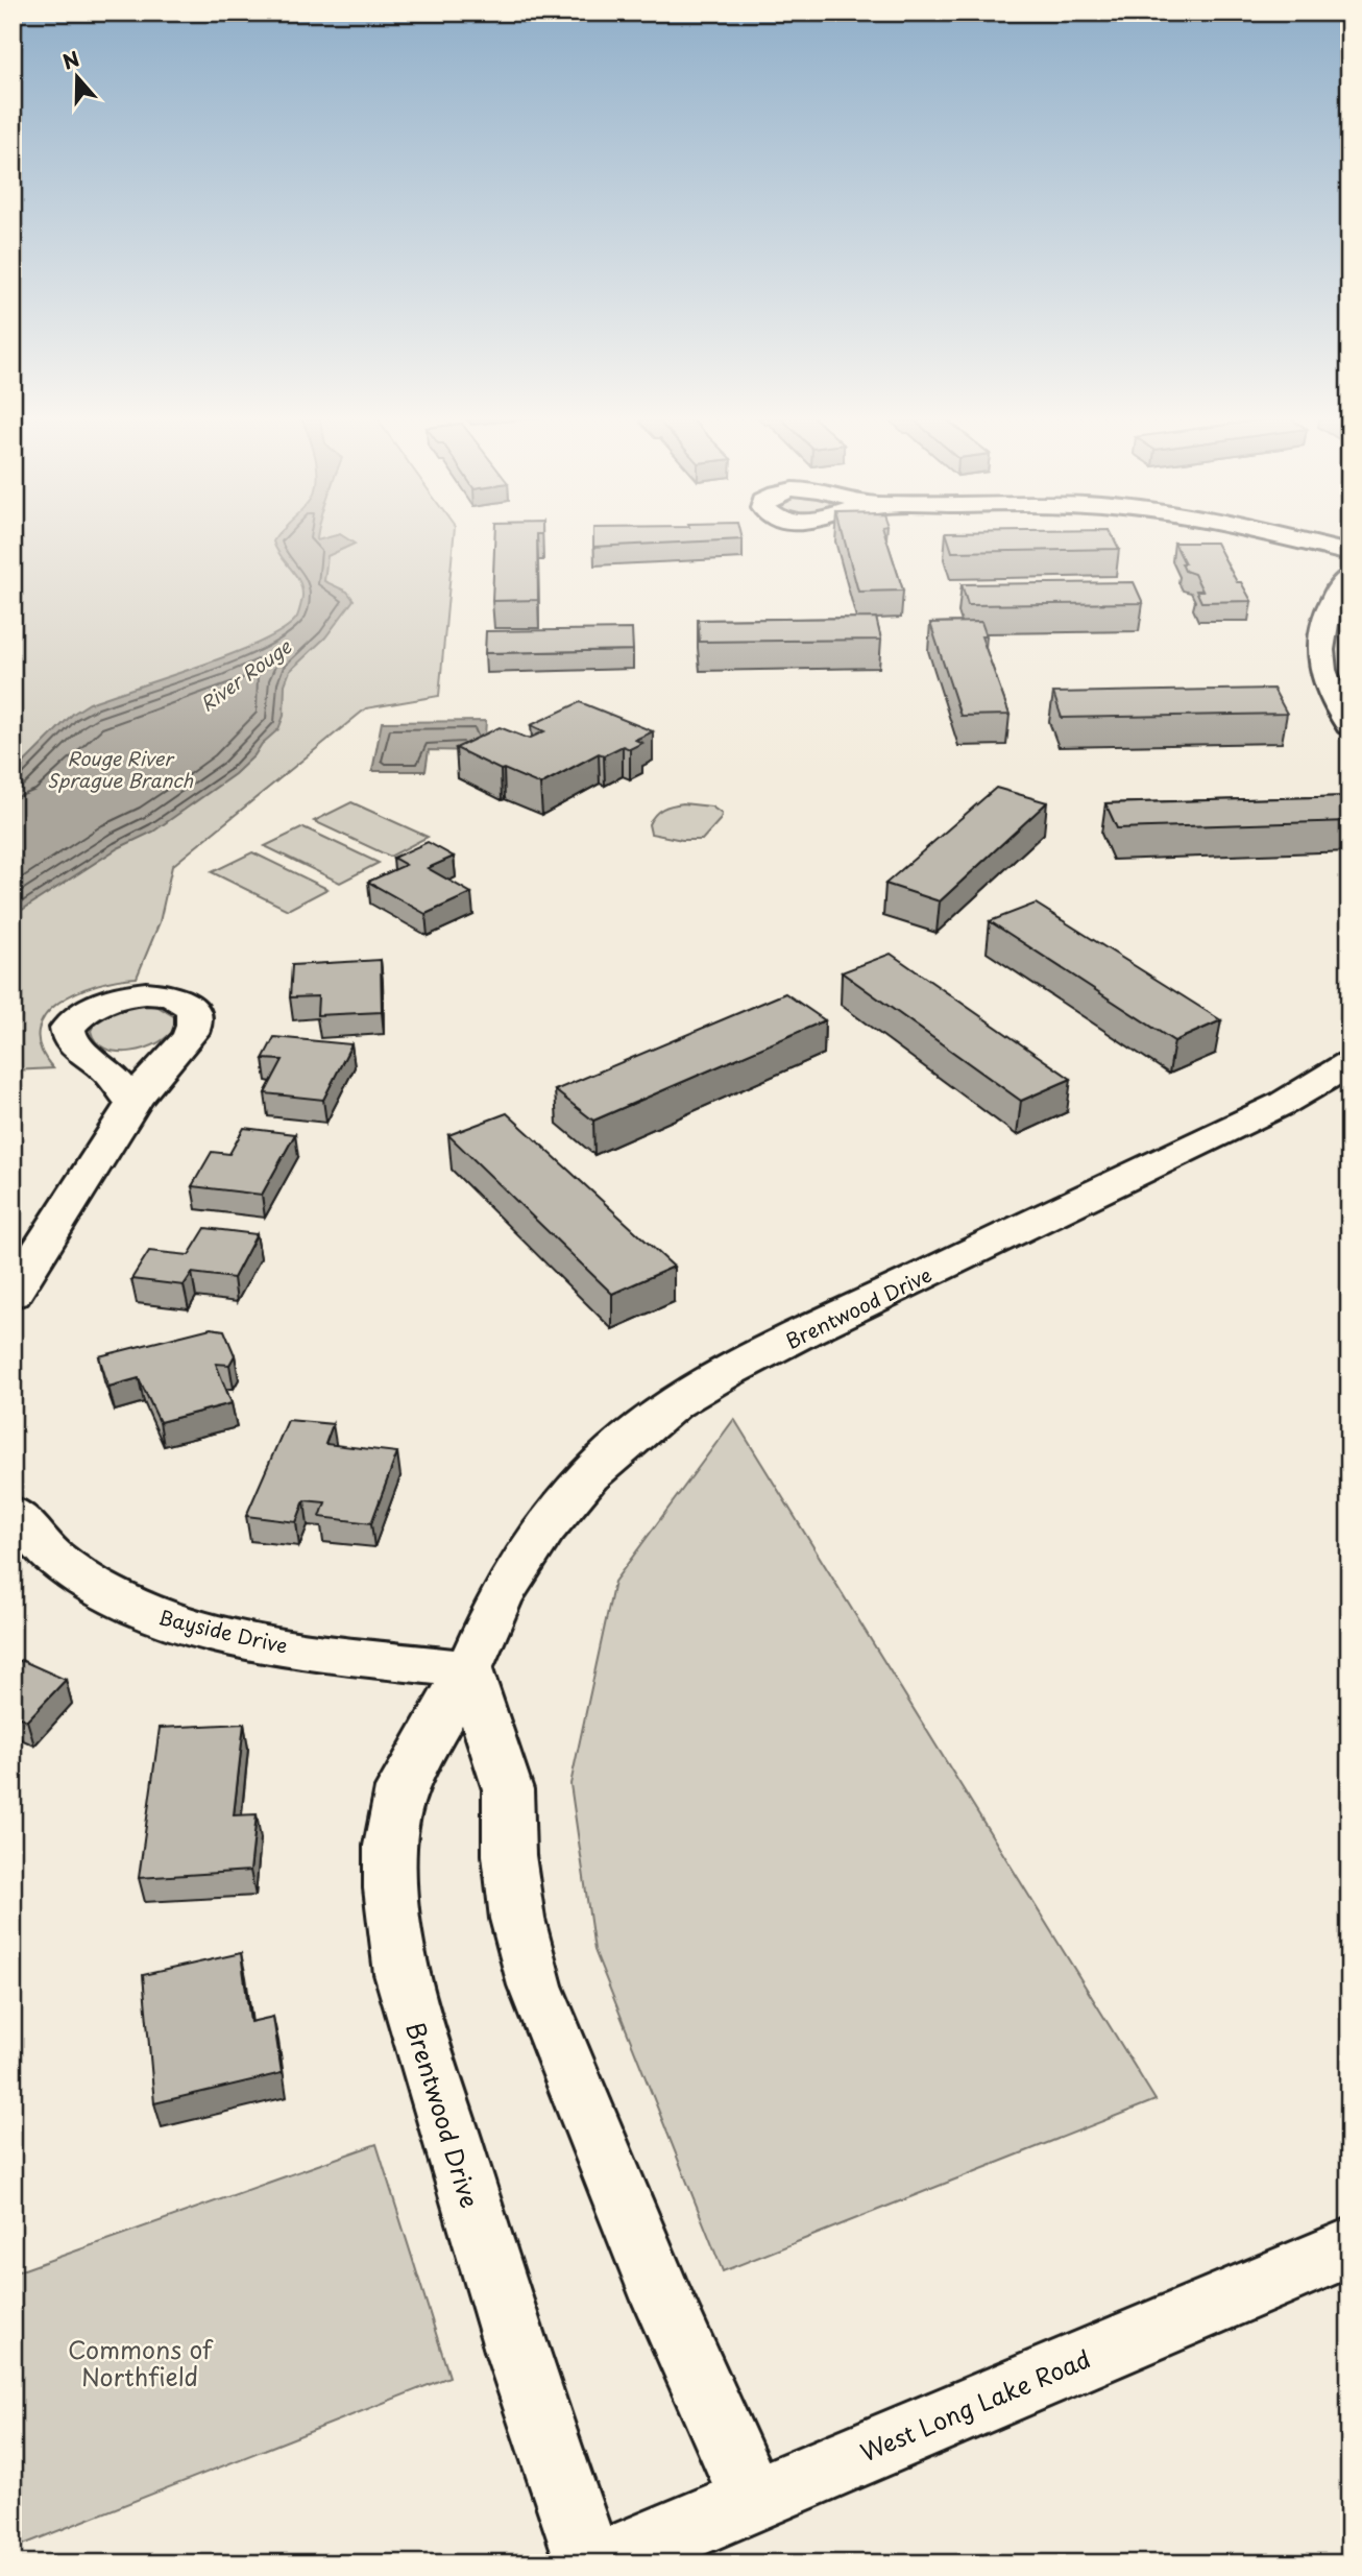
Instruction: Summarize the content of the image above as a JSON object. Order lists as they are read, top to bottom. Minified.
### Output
{"streets":{"street":["Brentwood Drive","Bayside Drive","West Long Lake Road"]},"crossings":[["Brentwood Drive","Bayside Drive"]],"water":["River Rouge","Rouge River Sprague Branch"],"parks":["Commons of Northfield"],"north":"top"}
